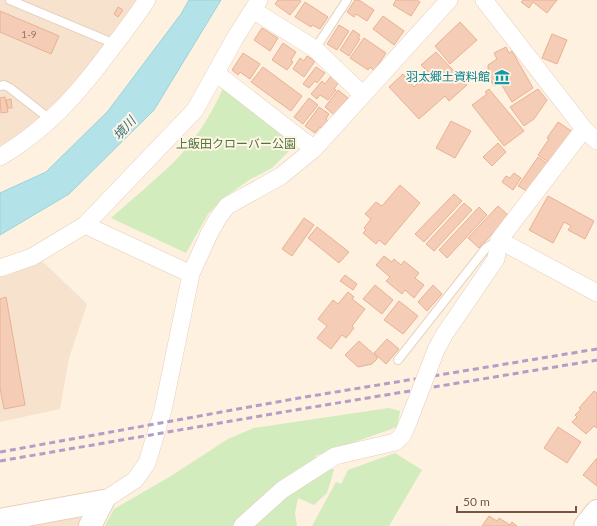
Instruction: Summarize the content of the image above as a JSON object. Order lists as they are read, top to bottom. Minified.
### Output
{"water":["境川"],"parks":["上飯田クローバー公園"],"places":{"museum":["羽太郷土資料館"]},"house_numbers":["1-9"],"scale_bar":"50 m"}
